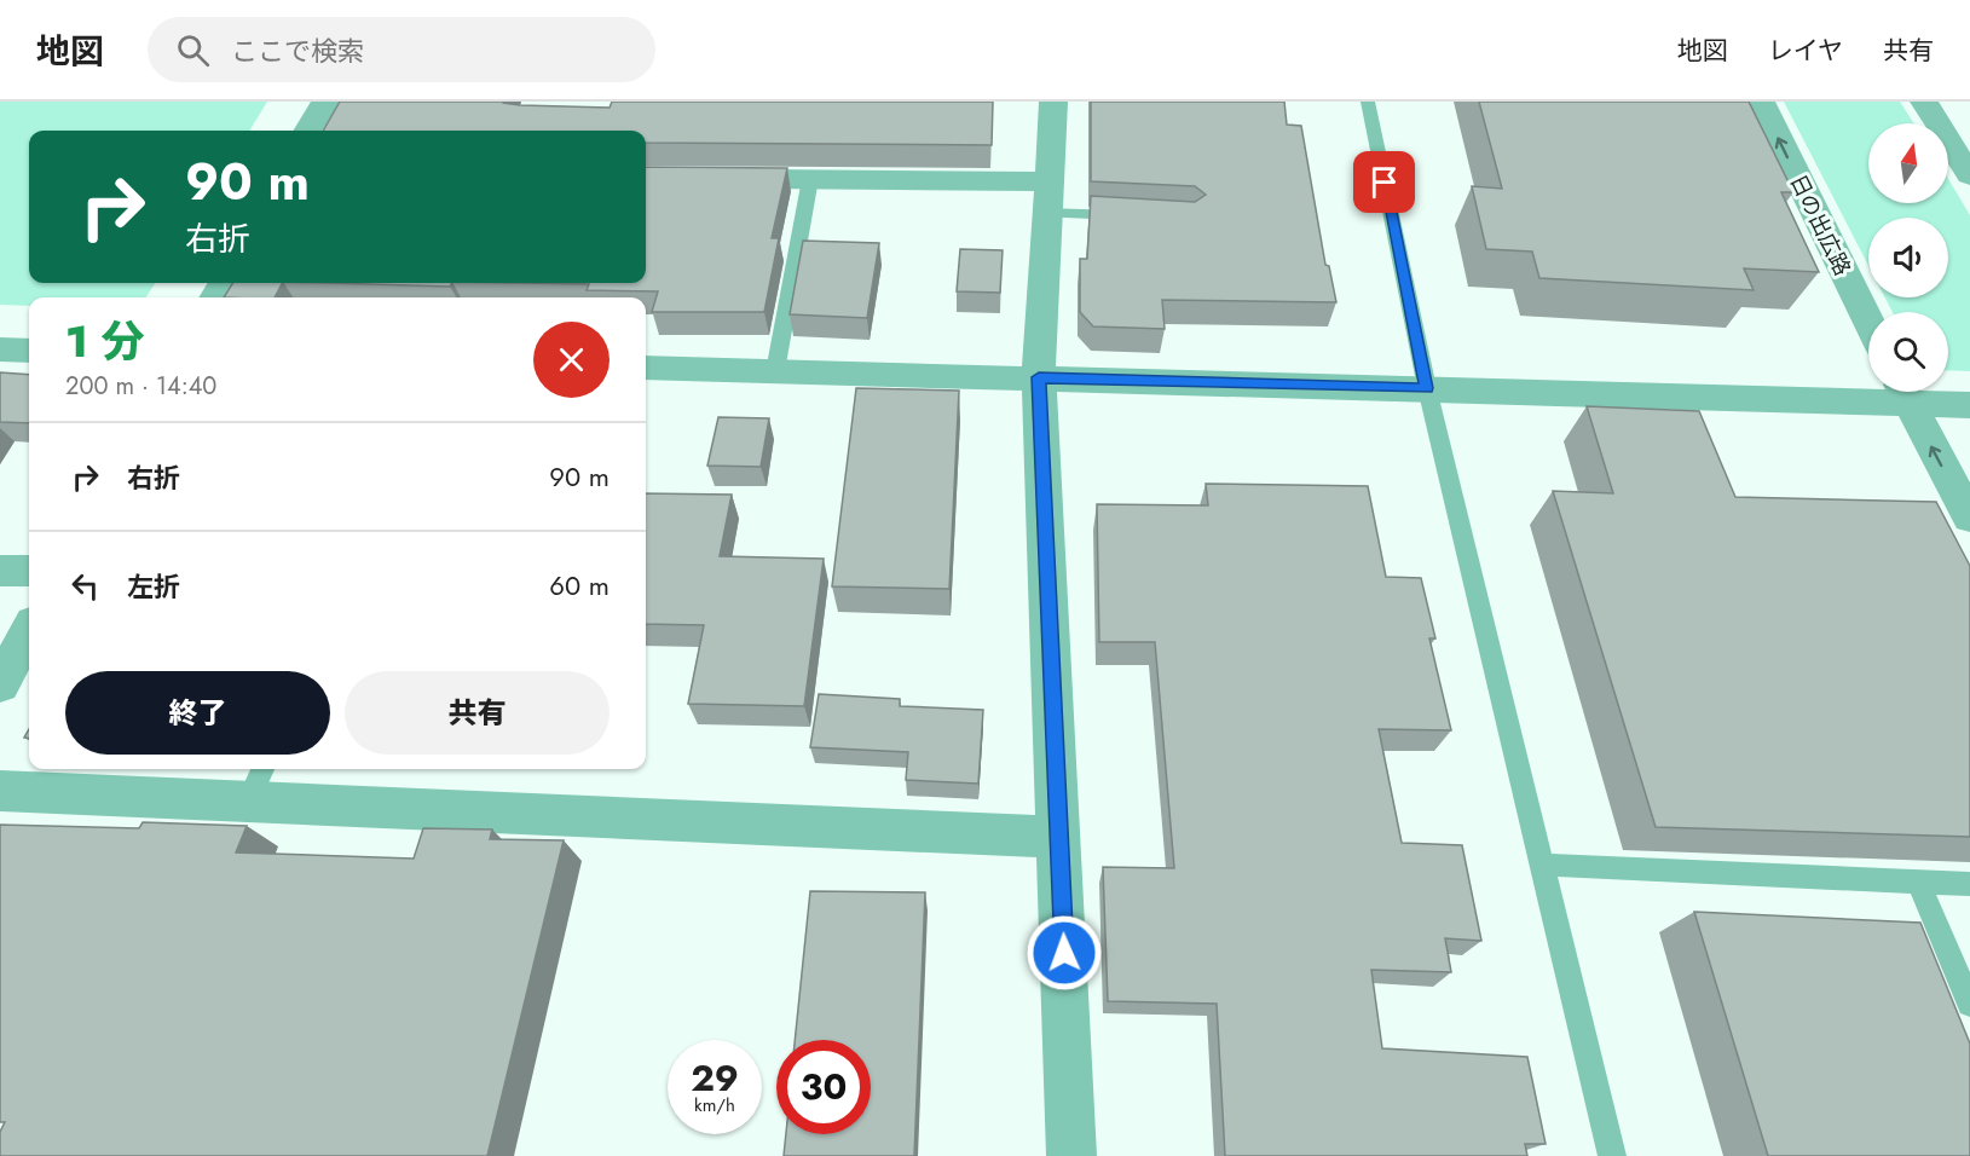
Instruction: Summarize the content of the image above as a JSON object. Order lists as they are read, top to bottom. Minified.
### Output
{"streets":{"street":["日の出広路"]},"north":"top","page":{"header":"地図","search":"ここで検索","nav":["地図","レイヤ","共有"],"turn":["90 m","右折"],"heading":["1 分","200 m · 14:40"],"list":[{"name":"右折","value":"90 m"},{"name":"左折","value":"60 m"}],"buttons":["終了","共有"],"speed":"29 km/h","limit":"30"}}
